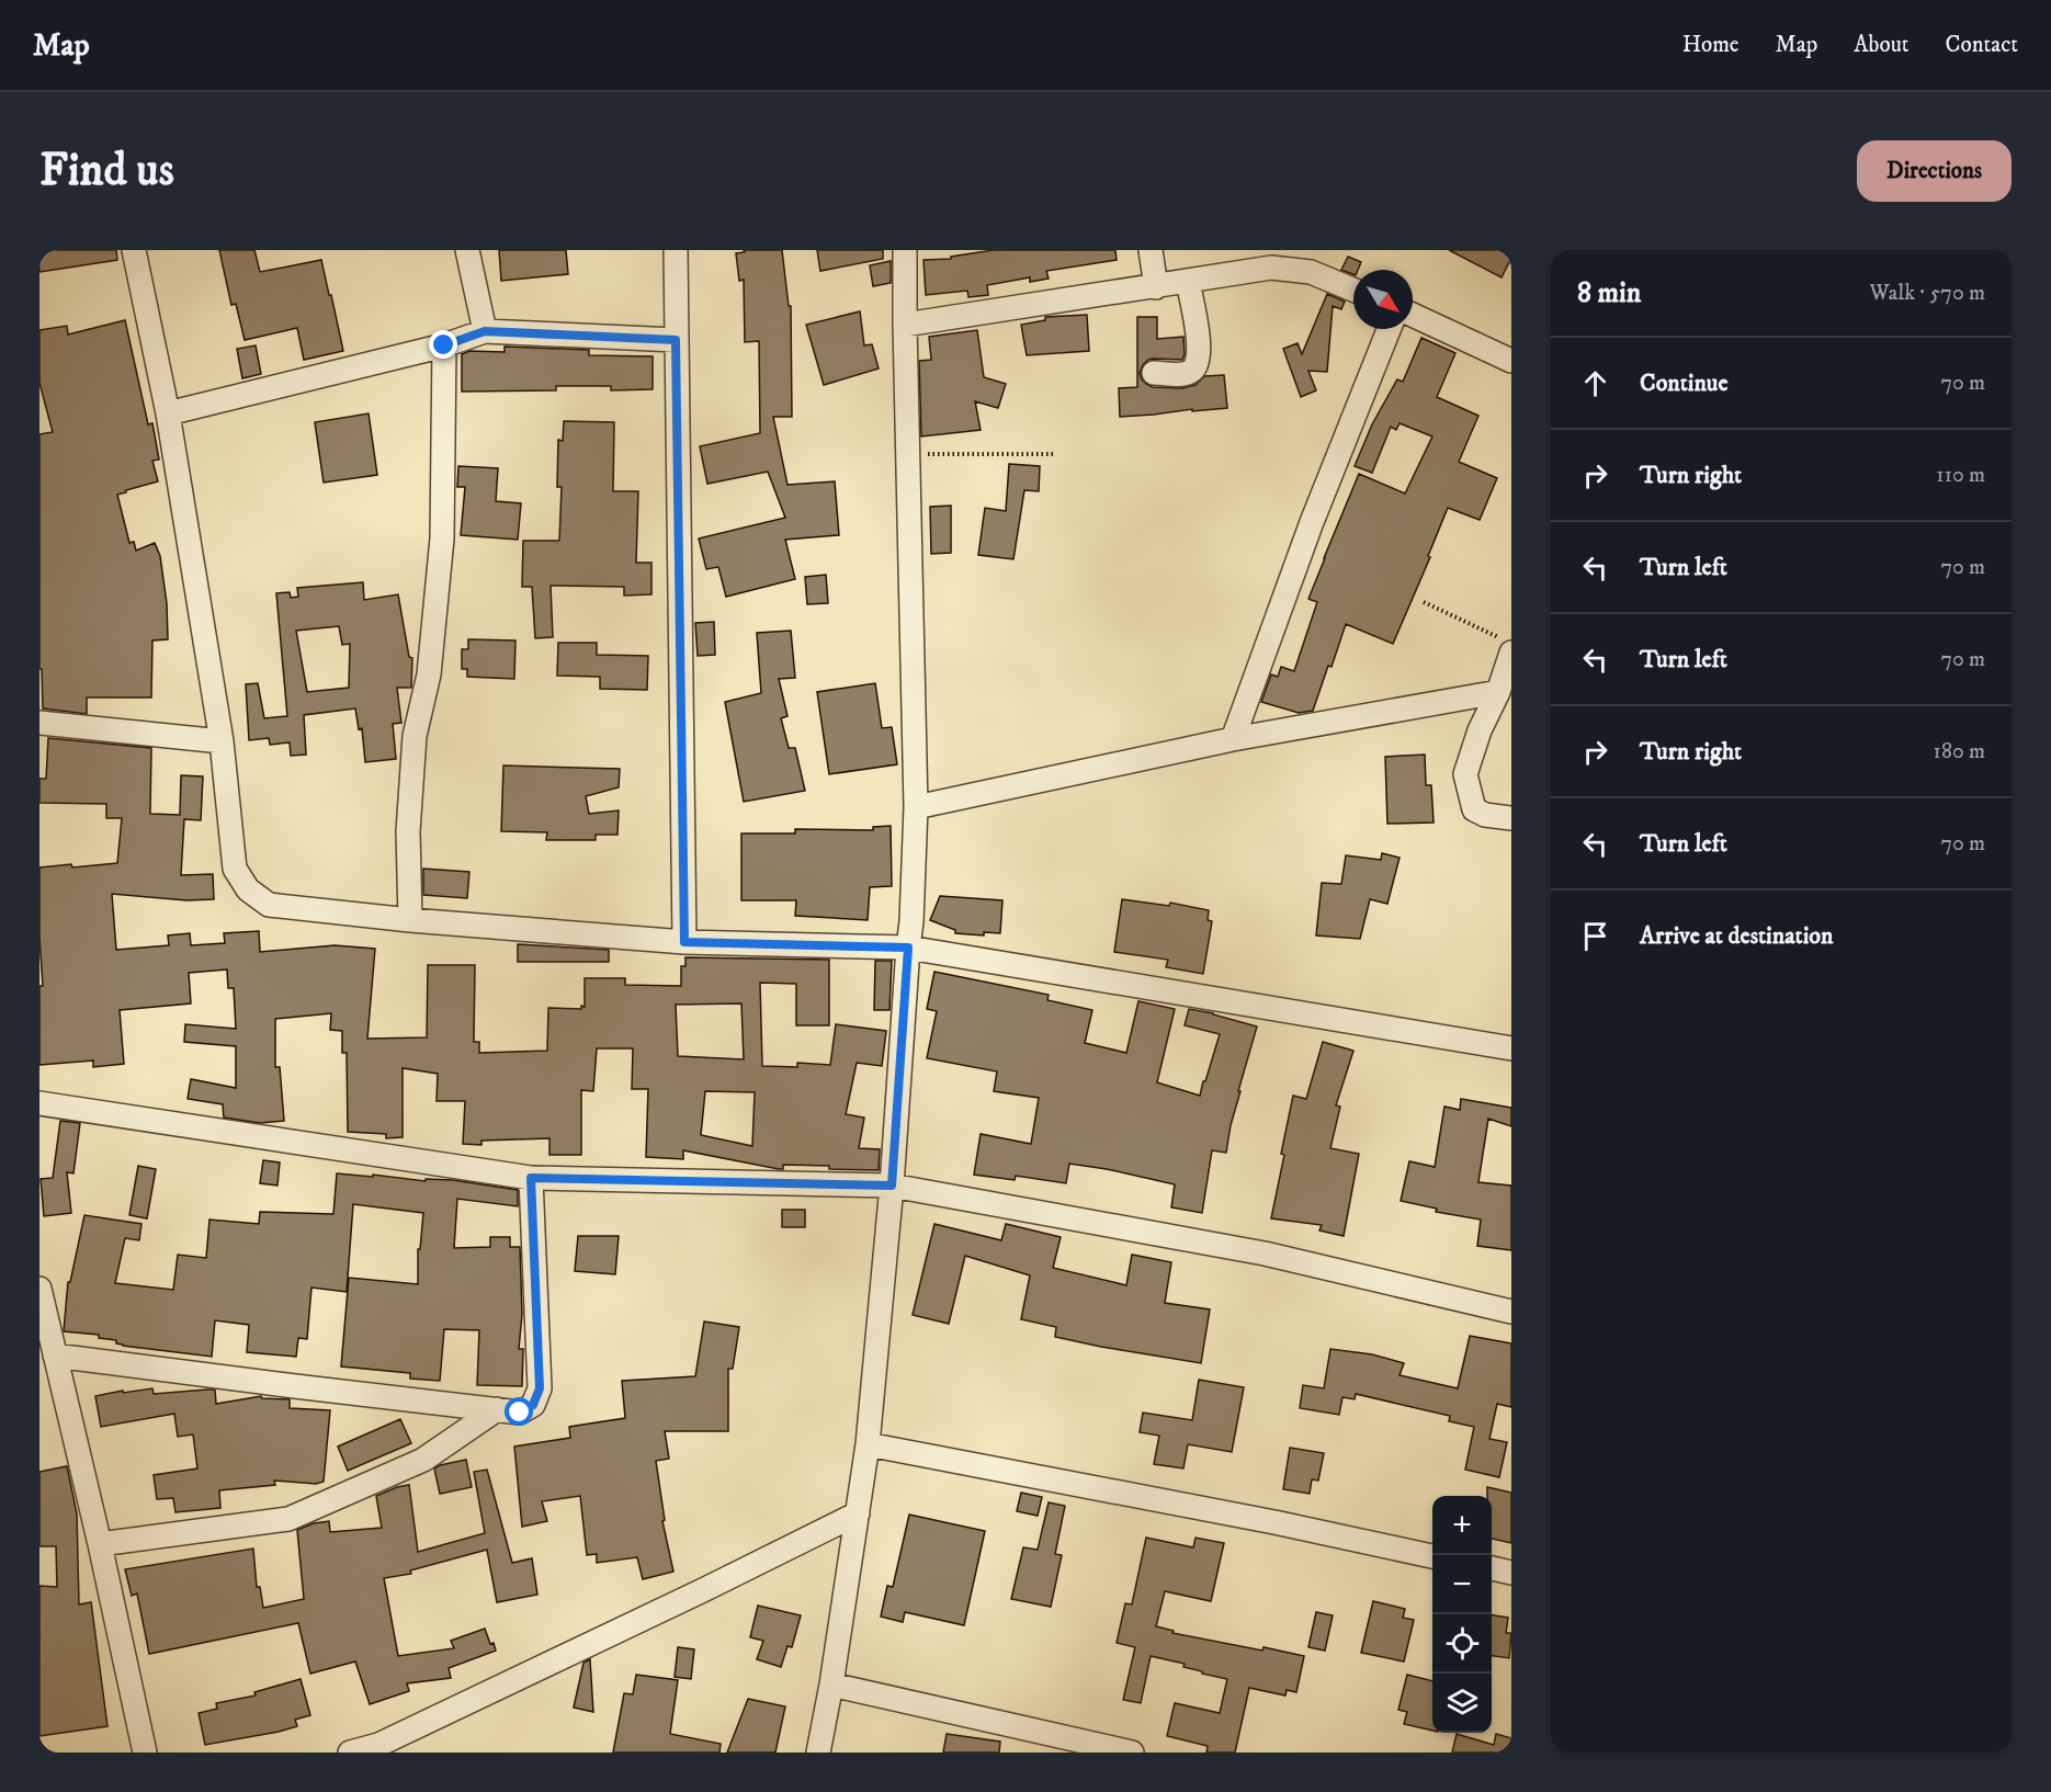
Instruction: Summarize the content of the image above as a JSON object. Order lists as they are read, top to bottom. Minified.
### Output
{"north":"bottom right","page":{"header":"Map","nav":["Home","Map","About","Contact"],"buttons":"Directions","title":"Find us","heading":["8 min","Walk · 570 m"],"list":[["Continue","70 m"],["Turn right","110 m"],["Turn left","70 m"],["Turn left","70 m"],["Turn right","180 m"],["Turn left","70 m"],"Arrive at destination"],"map_buttons":["+","−"]}}
